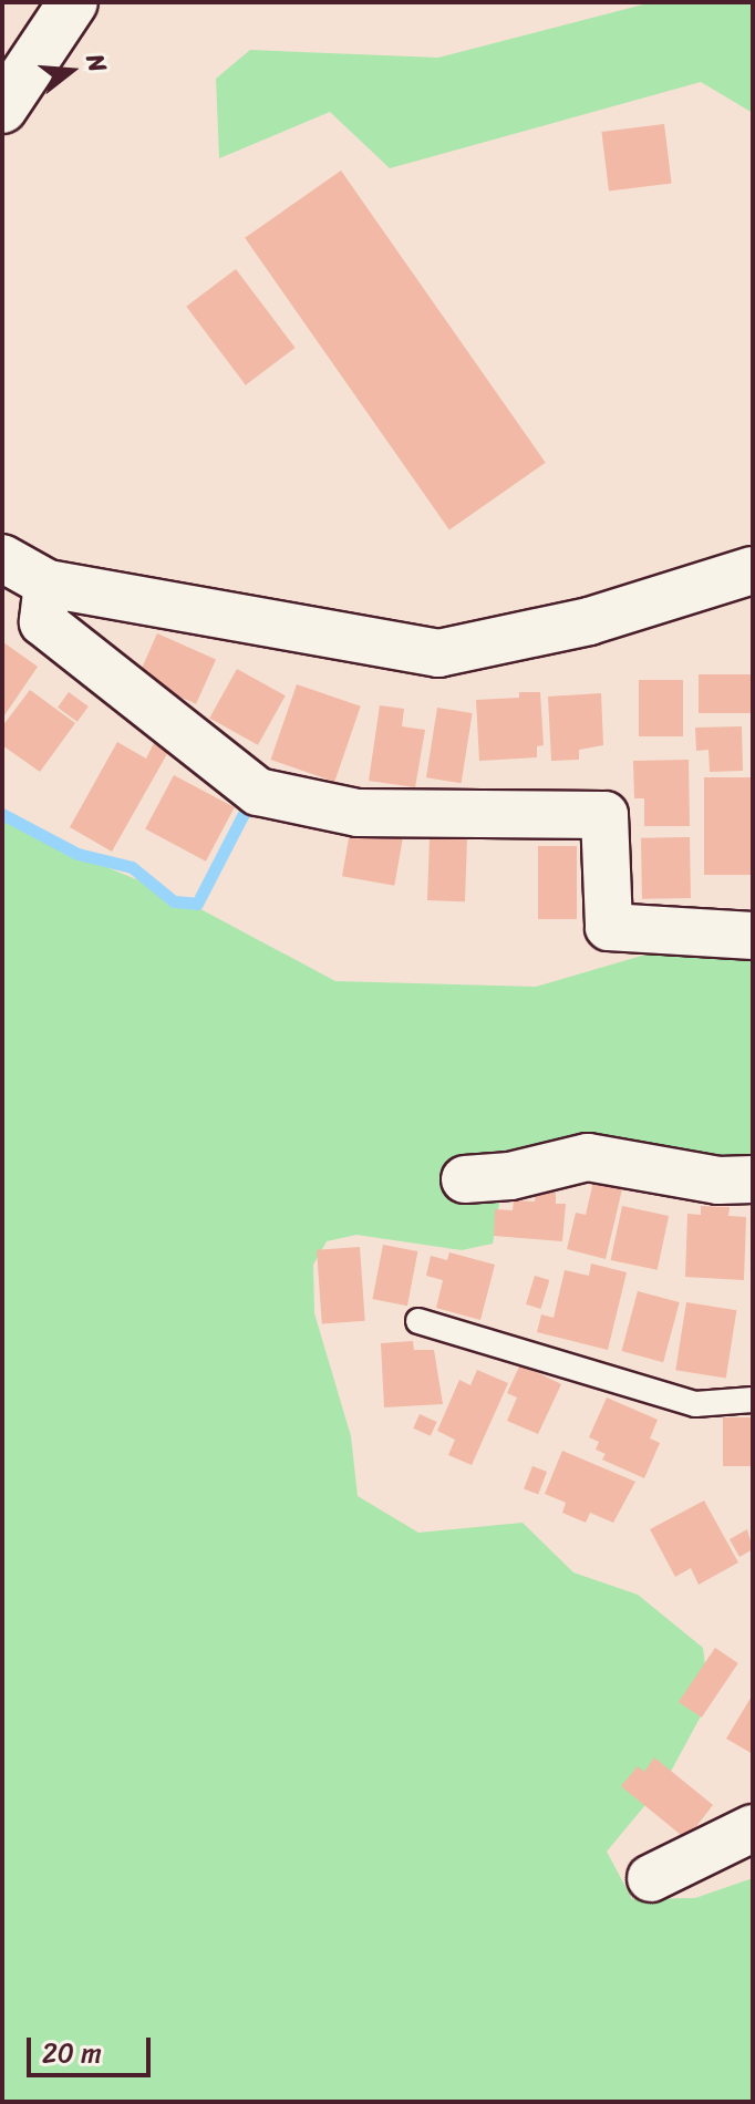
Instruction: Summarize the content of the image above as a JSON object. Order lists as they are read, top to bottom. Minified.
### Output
{"scale_bar":"20 m","north":"right"}
